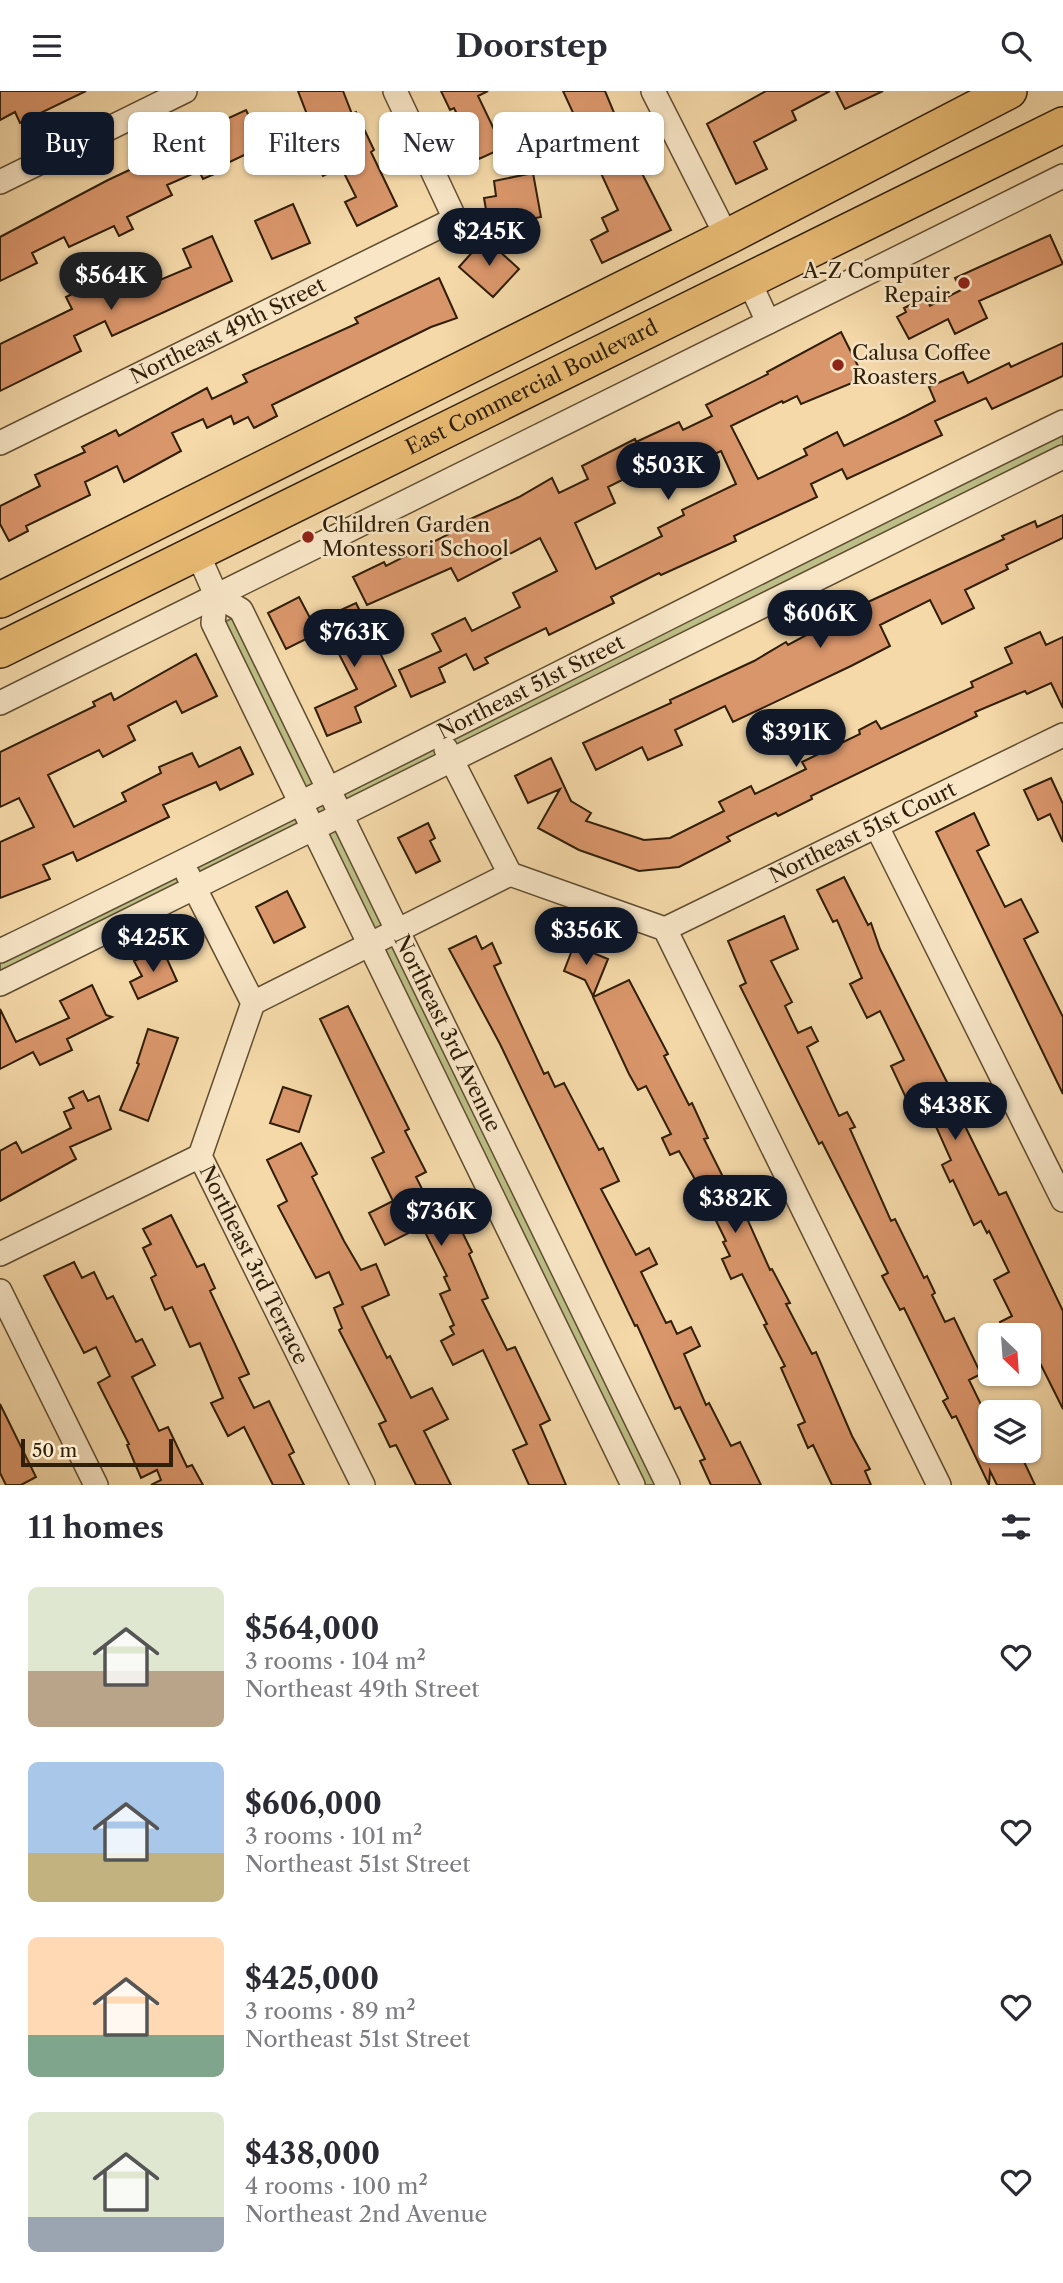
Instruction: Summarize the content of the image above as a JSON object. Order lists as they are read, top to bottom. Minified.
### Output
{"streets":{"main road":["East Commercial Boulevard"],"street":["Northeast 49th Street","Northeast 51st Street","Northeast 51st Court","Northeast 3rd Avenue","Northeast 3rd Terrace"]},"crossings":[["East Commercial Boulevard","Northeast 3rd Avenue"],["Northeast 51st Street","Northeast 3rd Avenue"]],"places":["A-Z Computer Repair","Calusa Coffee Roasters","Children Garden Montessori School"],"scale_bar":"50 m","north":"bottom right","page":{"header":"Doorstep","chip":["Buy","Rent","Filters","New","Apartment"],"price":["$245K","$564K","$503K","$606K","$763K","$391K","$356K","$425K","$438K","$382K","$736K"],"scale":"50 m","heading":"11 homes","list":[{"name":"$564,000","note":"3 rooms · 104 m² · Northeast 49th Street"},{"name":"$606,000","note":"3 rooms · 101 m² · Northeast 51st Street"},{"name":"$425,000","note":"3 rooms · 89 m² · Northeast 51st Street"},{"name":"$438,000","note":"4 rooms · 100 m² · Northeast 2nd Avenue"}]}}
